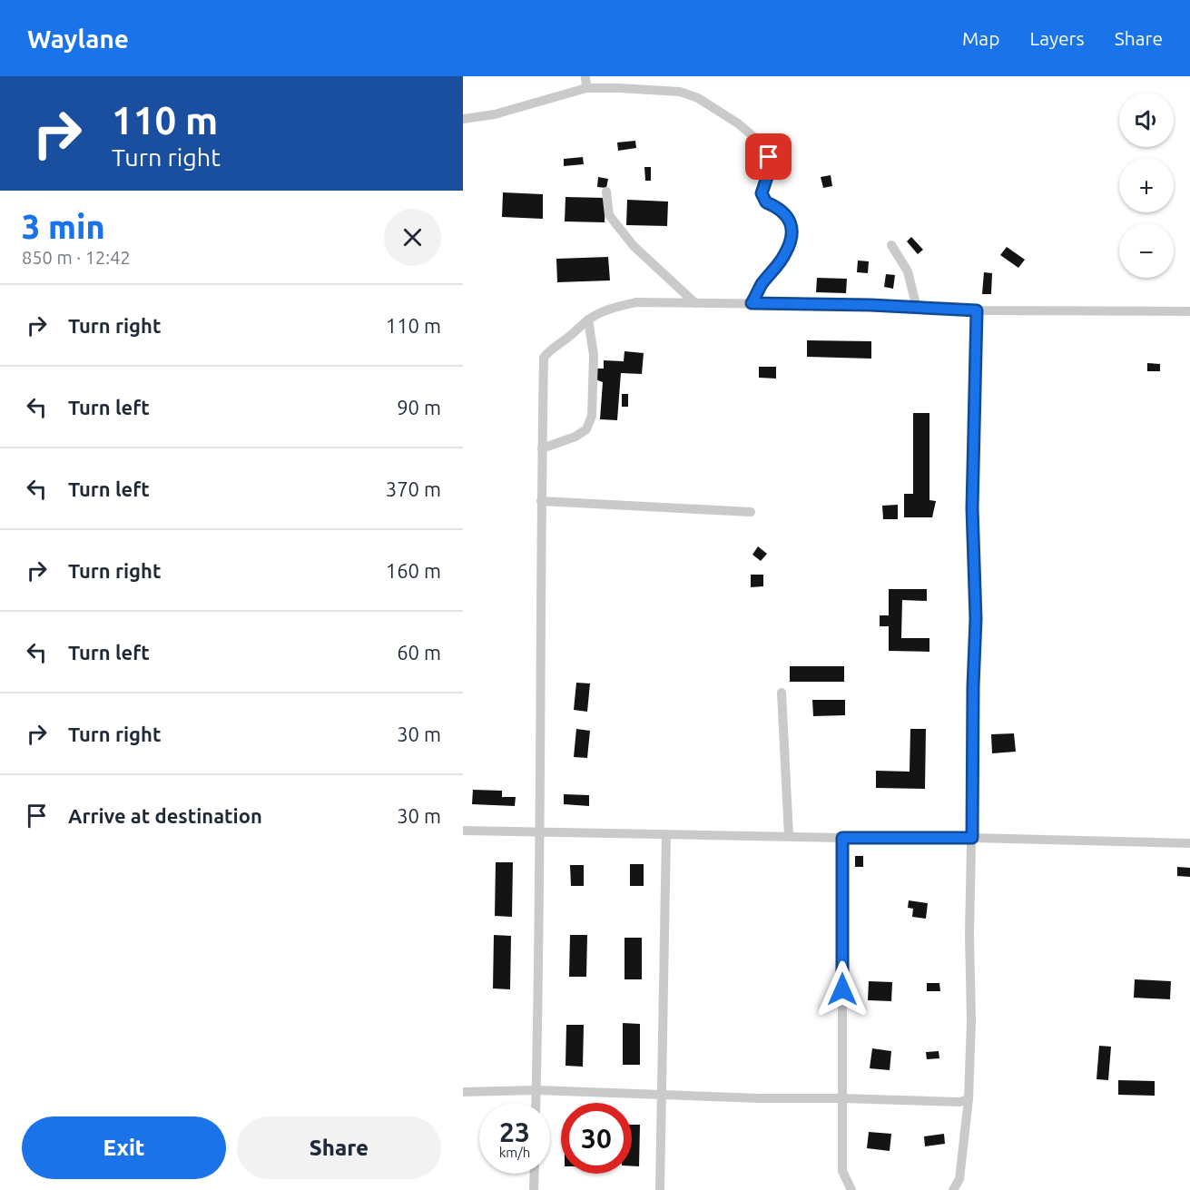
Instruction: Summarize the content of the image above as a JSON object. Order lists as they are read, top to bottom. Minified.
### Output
{"page":{"header":"Waylane","nav":["Map","Layers","Share"],"turn":["110 m","Turn right"],"map_buttons":["+","−"],"heading":["3 min","850 m · 12:42"],"list":[{"name":"Turn right","value":"110 m"},{"name":"Turn left","value":"90 m"},{"name":"Turn left","value":"370 m"},{"name":"Turn right","value":"160 m"},{"name":"Turn left","value":"60 m"},{"name":"Turn right","value":"30 m"},{"name":"Arrive at destination","value":"30 m"}],"speed":"23 km/h","limit":"30","buttons":["Exit","Share"]}}
